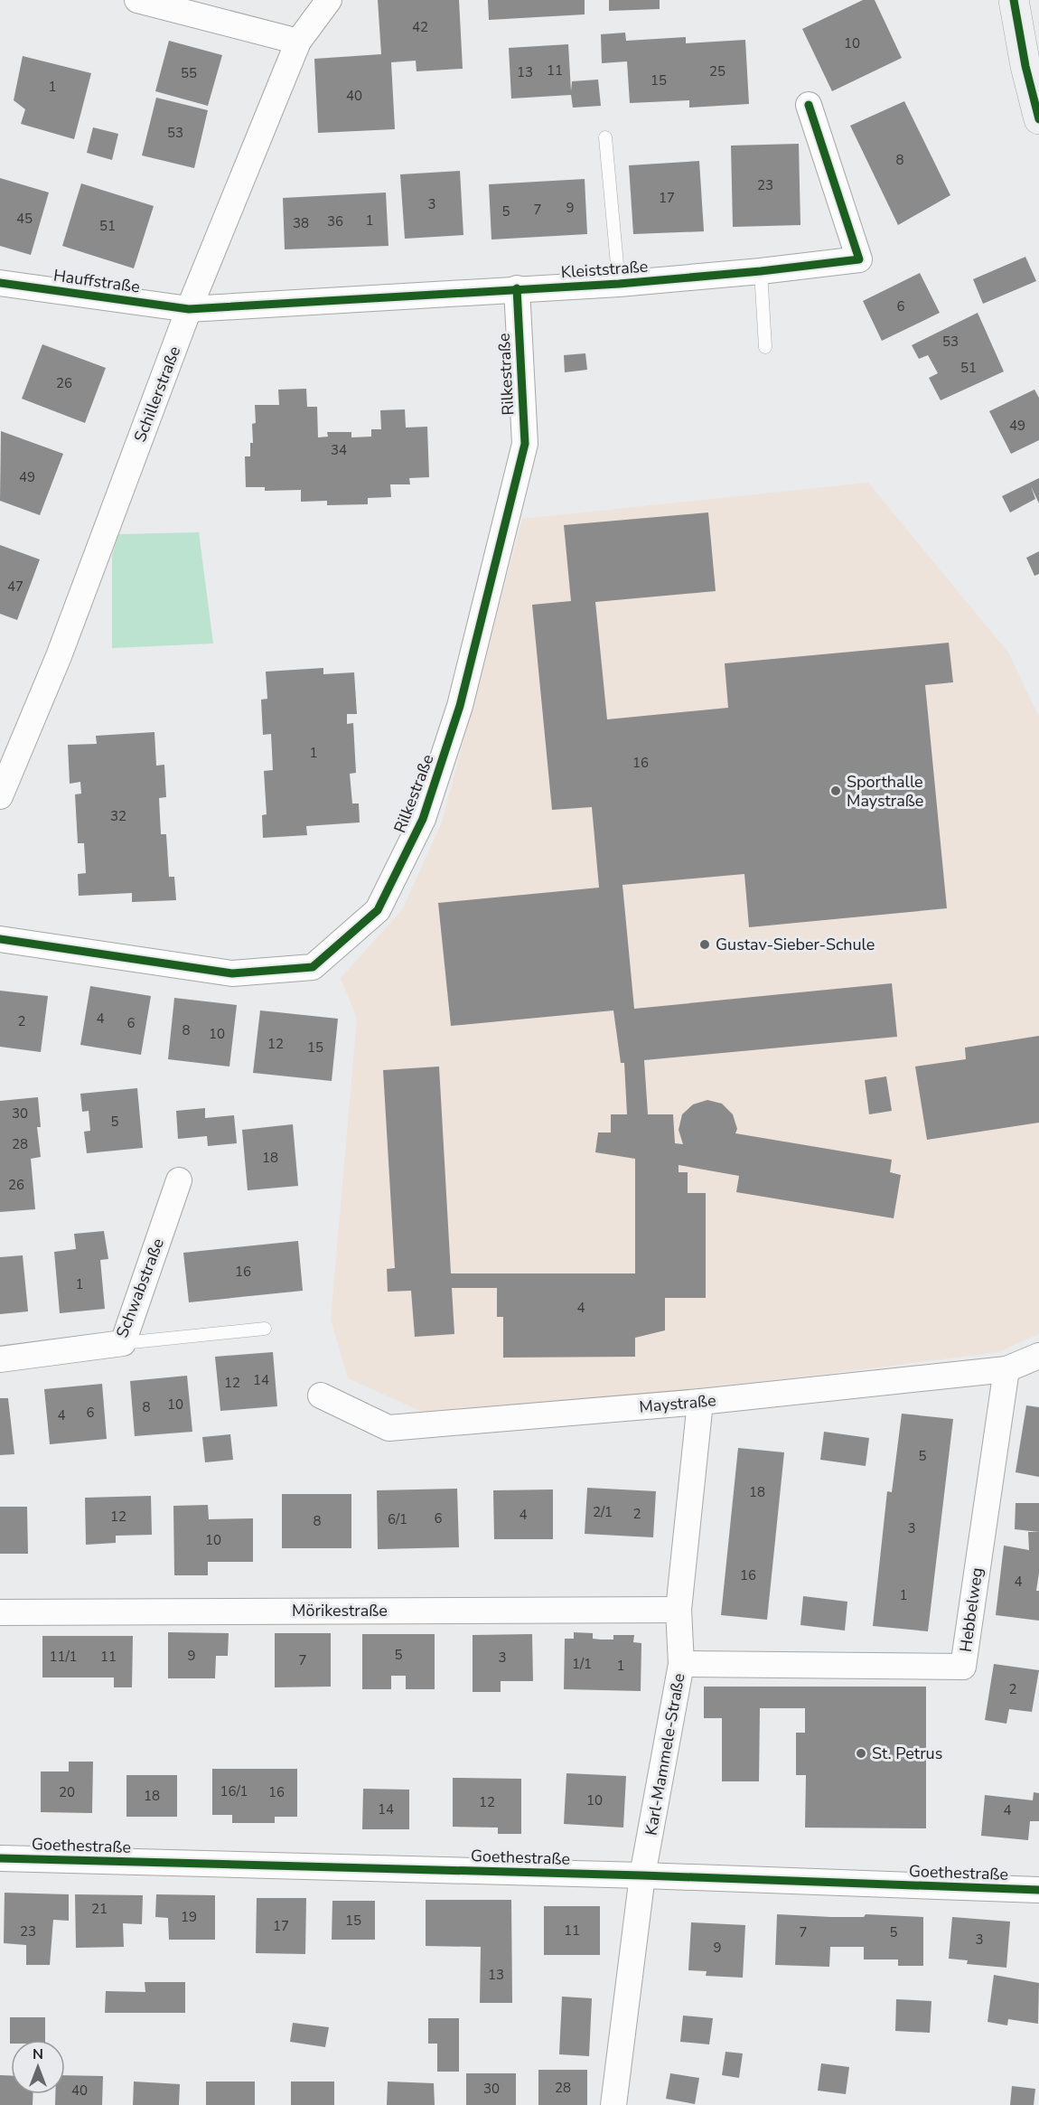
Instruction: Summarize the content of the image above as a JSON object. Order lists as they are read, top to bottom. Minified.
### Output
{"streets":{"street":["Kleiststraße","Hauffstraße","Rilkestraße","Schillerstraße","Schwabstraße","Maystraße","Hebbelweg","Mörikestraße","Karl-Mammele-Straße","Goethestraße"]},"crossings":[["Kleiststraße","Hauffstraße"],["Kleiststraße","Rilkestraße"],["Kleiststraße","Schillerstraße"],["Hauffstraße","Schillerstraße"],["Maystraße","Hebbelweg"],["Maystraße","Karl-Mammele-Straße"],["Hebbelweg","Karl-Mammele-Straße"],["Mörikestraße","Karl-Mammele-Straße"],["Karl-Mammele-Straße","Goethestraße"]],"places":["Sporthalle Maystraße","Gustav-Sieber-Schule","St. Petrus"],"house_numbers":["42","10","11","25","13","55","15","1","40","53","8","23","17","3","9","7","5","45","1","36","38","51","6","53","51","26","49","34","49","47","1","16","32","4","2","6","8","10","12","15","30","5","28","18","26","16","1","4","14","12","10","8","6","4","5","18","2/1","2","4","12","6","6/1","8","3","10","16","4","1","5","9","11/1","11","3","7","1/1","1","2","16/1","20","16","18","10","12","14","4","21","19","15","17","11","23","7","5","3","9","13","28","30","40"],"north":"top"}
